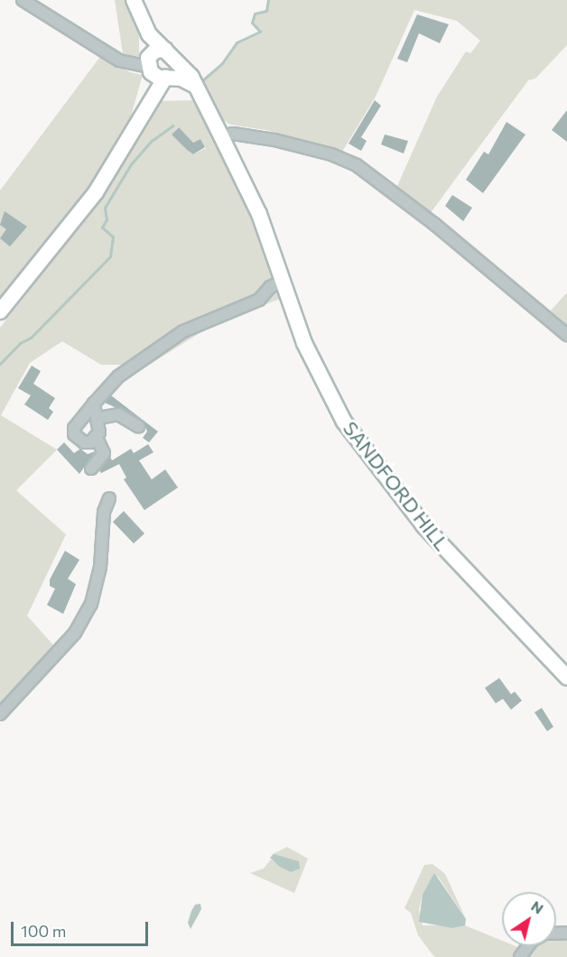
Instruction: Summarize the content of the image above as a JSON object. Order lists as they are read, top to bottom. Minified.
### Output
{"streets":{"main road":["SANDFORD HILL"]},"scale_bar":"100 m","north":"top right"}
